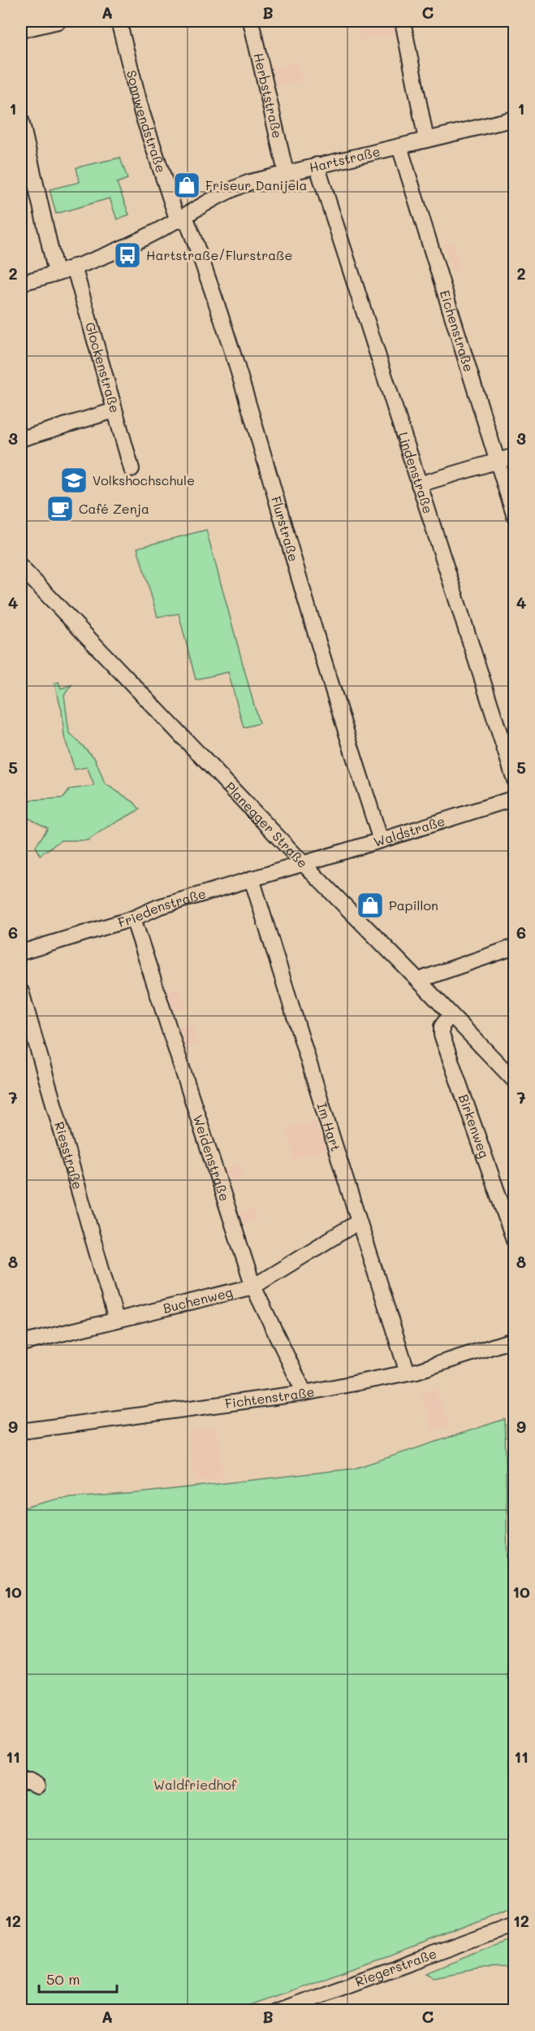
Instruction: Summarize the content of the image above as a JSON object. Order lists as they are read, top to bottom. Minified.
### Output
{"streets":{"street":["Herbststraße","Sonnwendstraße","Hartstraße","Eichenstraße","Glockenstraße","Lindenstraße","Flurstraße","Planegger Straße","Waldstraße","Friedenstraße","Im Hart","Birkenweg","Riesstraße","Weidenstraße","Buchenweg","Fichtenstraße","Riegerstraße"]},"crossings":[["Herbststraße","Hartstraße"],["Sonnwendstraße","Hartstraße"],["Sonnwendstraße","Flurstraße"],["Hartstraße","Eichenstraße"],["Hartstraße","Glockenstraße"],["Hartstraße","Lindenstraße"],["Hartstraße","Flurstraße"],["Flurstraße","Waldstraße"],["Planegger Straße","Waldstraße"],["Planegger Straße","Friedenstraße"],["Planegger Straße","Birkenweg"],["Waldstraße","Friedenstraße"],["Friedenstraße","Im Hart"],["Friedenstraße","Weidenstraße"],["Im Hart","Buchenweg"],["Im Hart","Fichtenstraße"],["Riesstraße","Buchenweg"],["Weidenstraße","Buchenweg"],["Weidenstraße","Fichtenstraße"]],"parks":["Waldfriedhof"],"places":{"shop":["Friseur Danijela","Papillon"],"bus stop":["Hartstraße/Flurstraße"],"school or university":["Volkshochschule"],"cafe":["Café Zenja"]},"scale_bar":"50 m","grid":{"columns":["A","B","C"],"rows":["1","2","3","4","5","6","7","8","9","10","11","12"]}}
